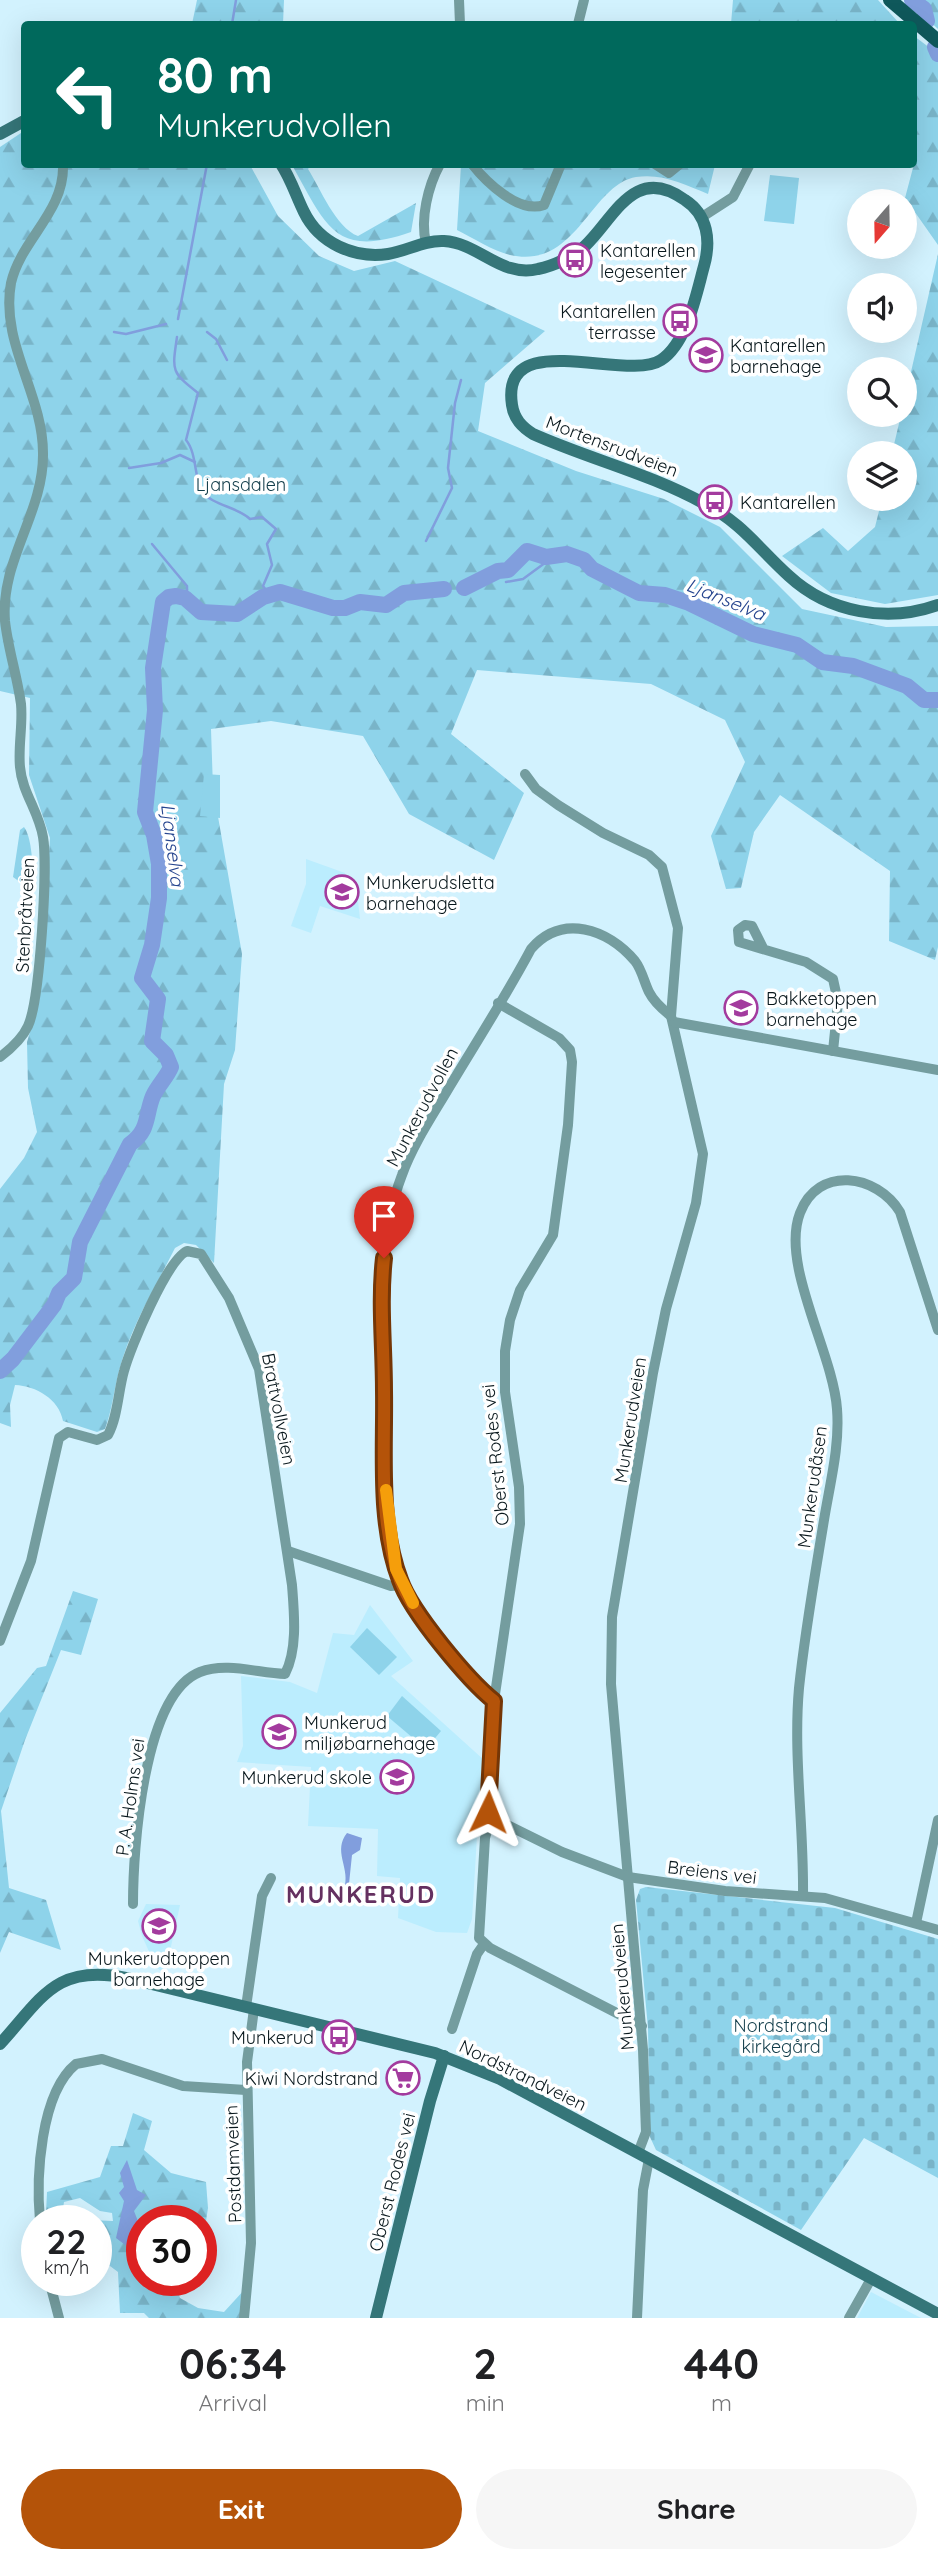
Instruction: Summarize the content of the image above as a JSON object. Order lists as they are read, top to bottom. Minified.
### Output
{"streets":{"street":["Mortensrudveien","Stenbråtveien","Munkerudvollen","Brattvollveien","Munkerudveien","Oberst Rodes vei","Munkerudåsen","P. A. Holms vei","Breiens vei","Nordstrandveien","Postdamveien"]},"crossings":[["Munkerudvollen","Munkerudveien"],["Munkerudvollen","Oberst Rodes vei"],["Brattvollveien","P. A. Holms vei"],["Munkerudveien","Breiens vei"],["Munkerudveien","Nordstrandveien"],["Oberst Rodes vei","Breiens vei"],["Oberst Rodes vei","Nordstrandveien"],["Munkerudåsen","Breiens vei"],["Nordstrandveien","Postdamveien"]],"districts":["MUNKERUD"],"water":["Ljanselva"],"parks":["Ljansdalen","Nordstrand kirkegård"],"places":{"bus stop":["Kantarellen legesenter","Kantarellen terrasse","Kantarellen","Munkerud"],"school or university":["Kantarellen barnehage","Munkerudsletta barnehage","Bakketoppen barnehage","Munkerud miljøbarnehage","Munkerud skole","Munkerudtoppen barnehage"],"supermarket":["Kiwi Nordstrand"]},"north":"bottom","page":{"turn":["80 m","Munkerudvollen"],"speed":"22 km/h","limit":"30","eta":["06:34","Arrival","2","min","440","m"],"buttons":["Exit","Share"]}}
